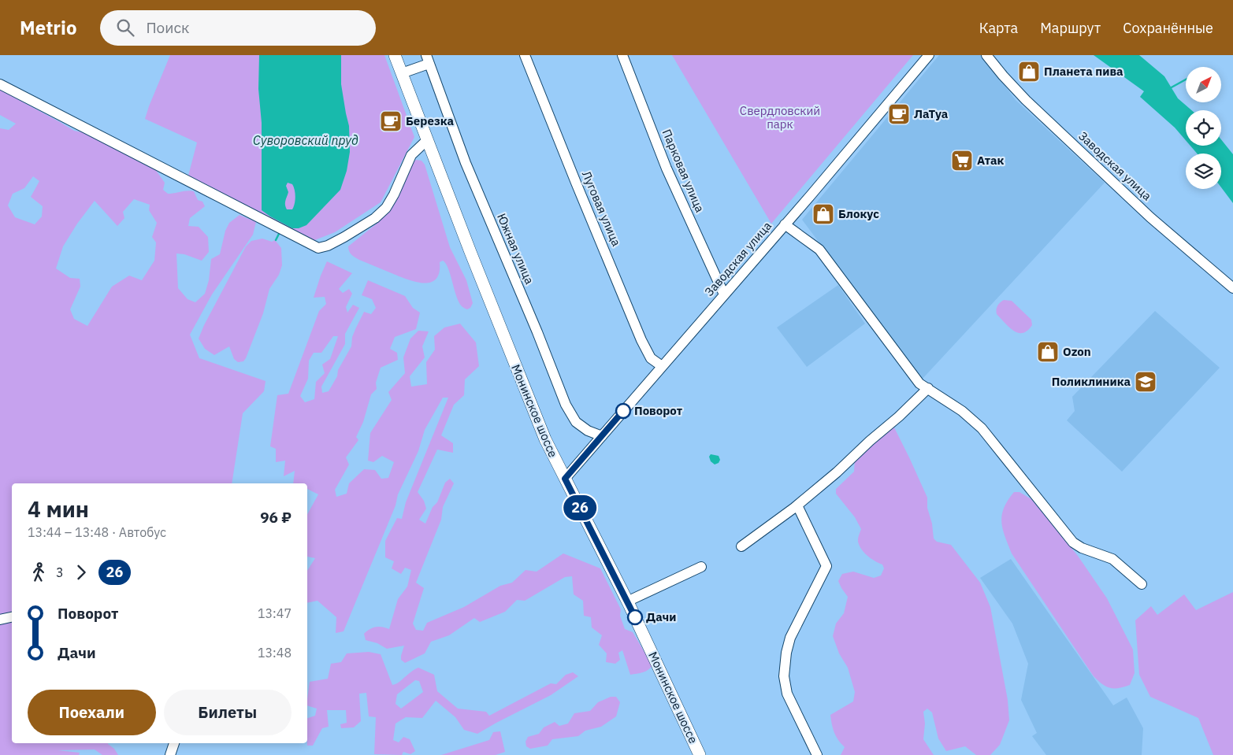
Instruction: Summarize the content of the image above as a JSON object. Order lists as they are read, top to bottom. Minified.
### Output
{"streets":{"main road":["Монинское шоссе"],"street":["Заводская улица","Парковая улица","Луговая улица","Южная улица"]},"crossings":[["Заводская улица","Парковая улица"],["Заводская улица","Луговая улица"],["Заводская улица","Южная улица"],["Заводская улица","Монинское шоссе"]],"water":["Суворовский пруд"],"parks":["Свердловский парк"],"places":{"shop":["Планета пива","Блокус","Ozon"],"cafe":["ЛаТуа","Березка"],"supermarket":["Атак"],"school or university":["Поликлиника"],"other":["Поворот","Дачи"]},"lines":["bus line 26"],"north":"top right","page":{"header":"Metrio","search":"Поиск","nav":["Карта","Маршрут","Сохранённые"],"on_map":"26","heading":["4 мин","13:44 – 13:48 · Автобус","96 ₽"],"legs":["3","26"],"list":[{"name":"Поворот","value":"13:47"},{"name":"Дачи","value":"13:48"}],"buttons":["Поехали","Билеты"]}}
